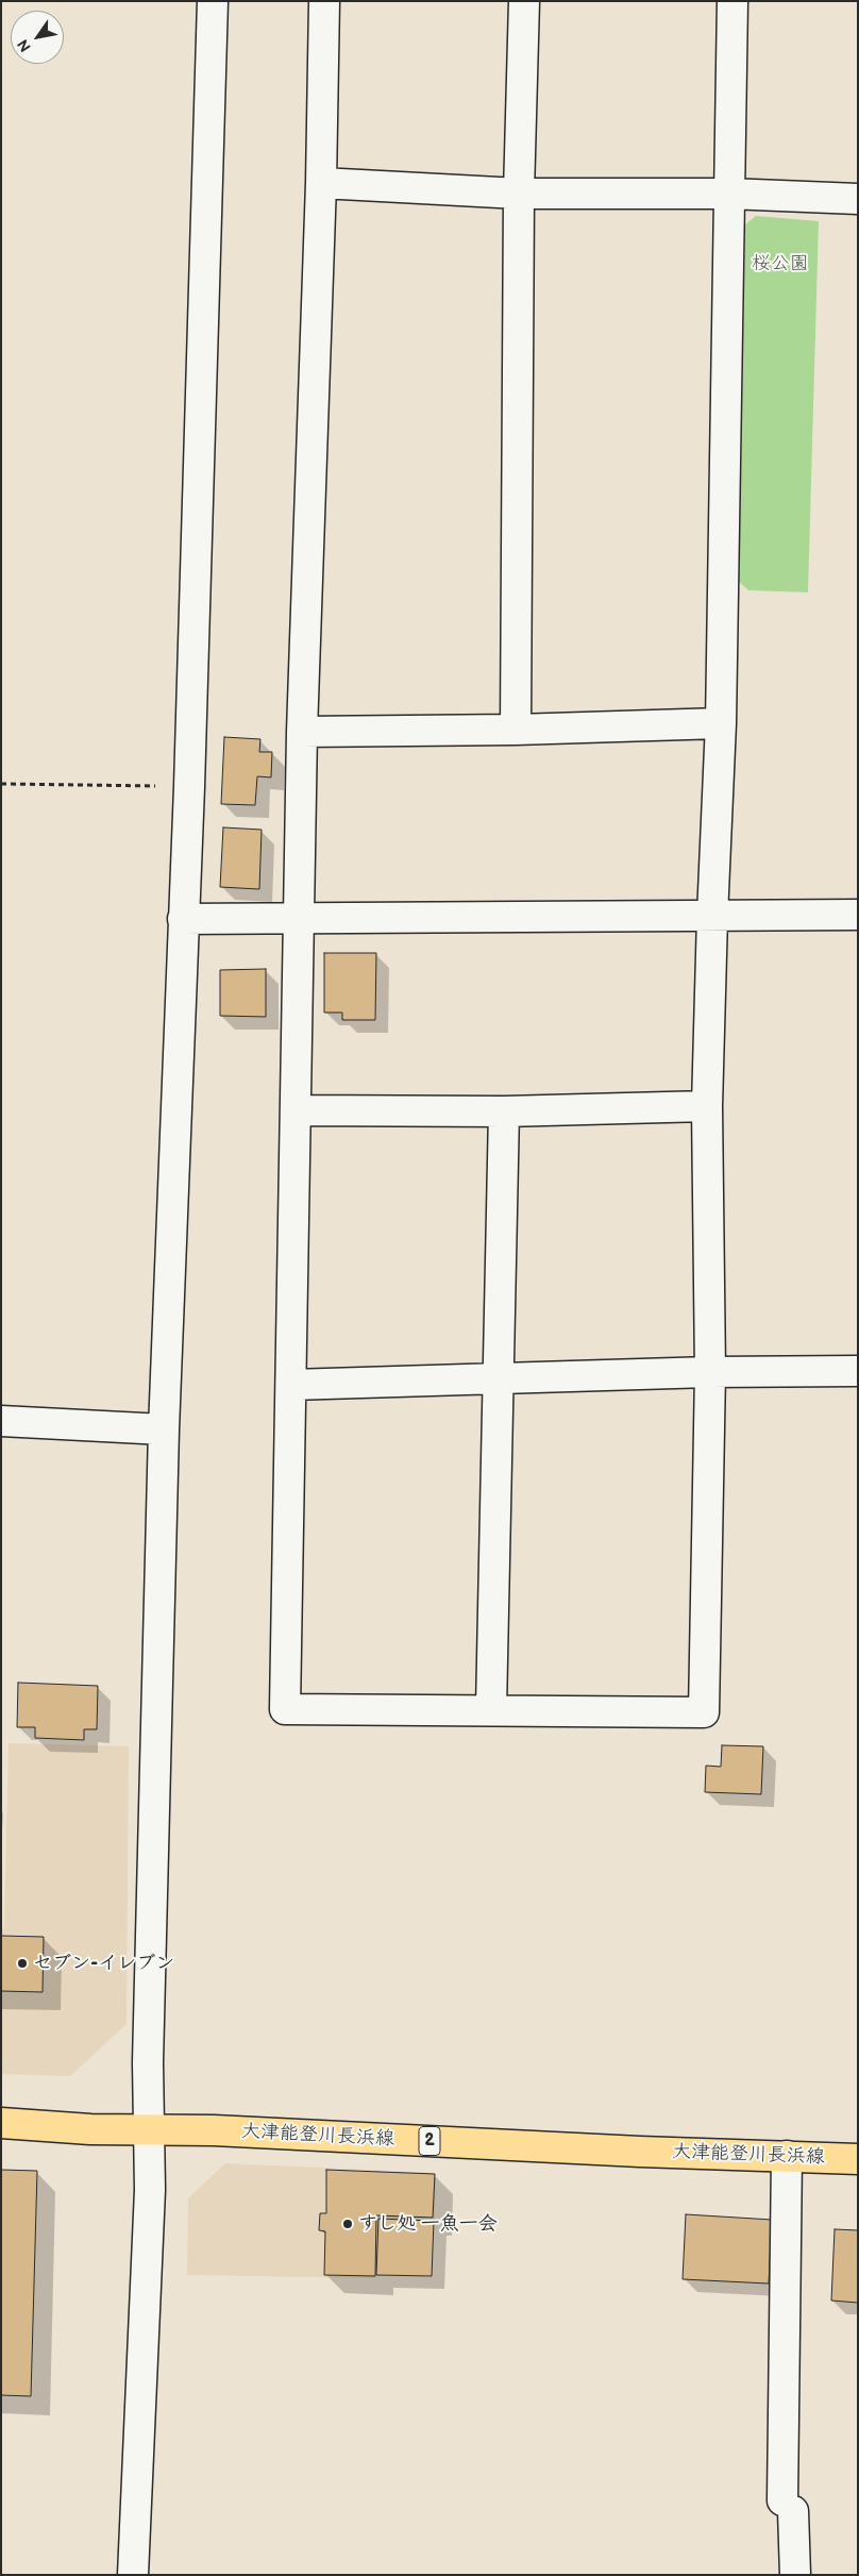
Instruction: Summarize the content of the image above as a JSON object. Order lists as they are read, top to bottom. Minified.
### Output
{"streets":{"main road":["大津能登川長浜線","2"]},"parks":["桜公園"],"places":["セブン-イレブン","すし処 一魚一会"],"north":"bottom left"}
